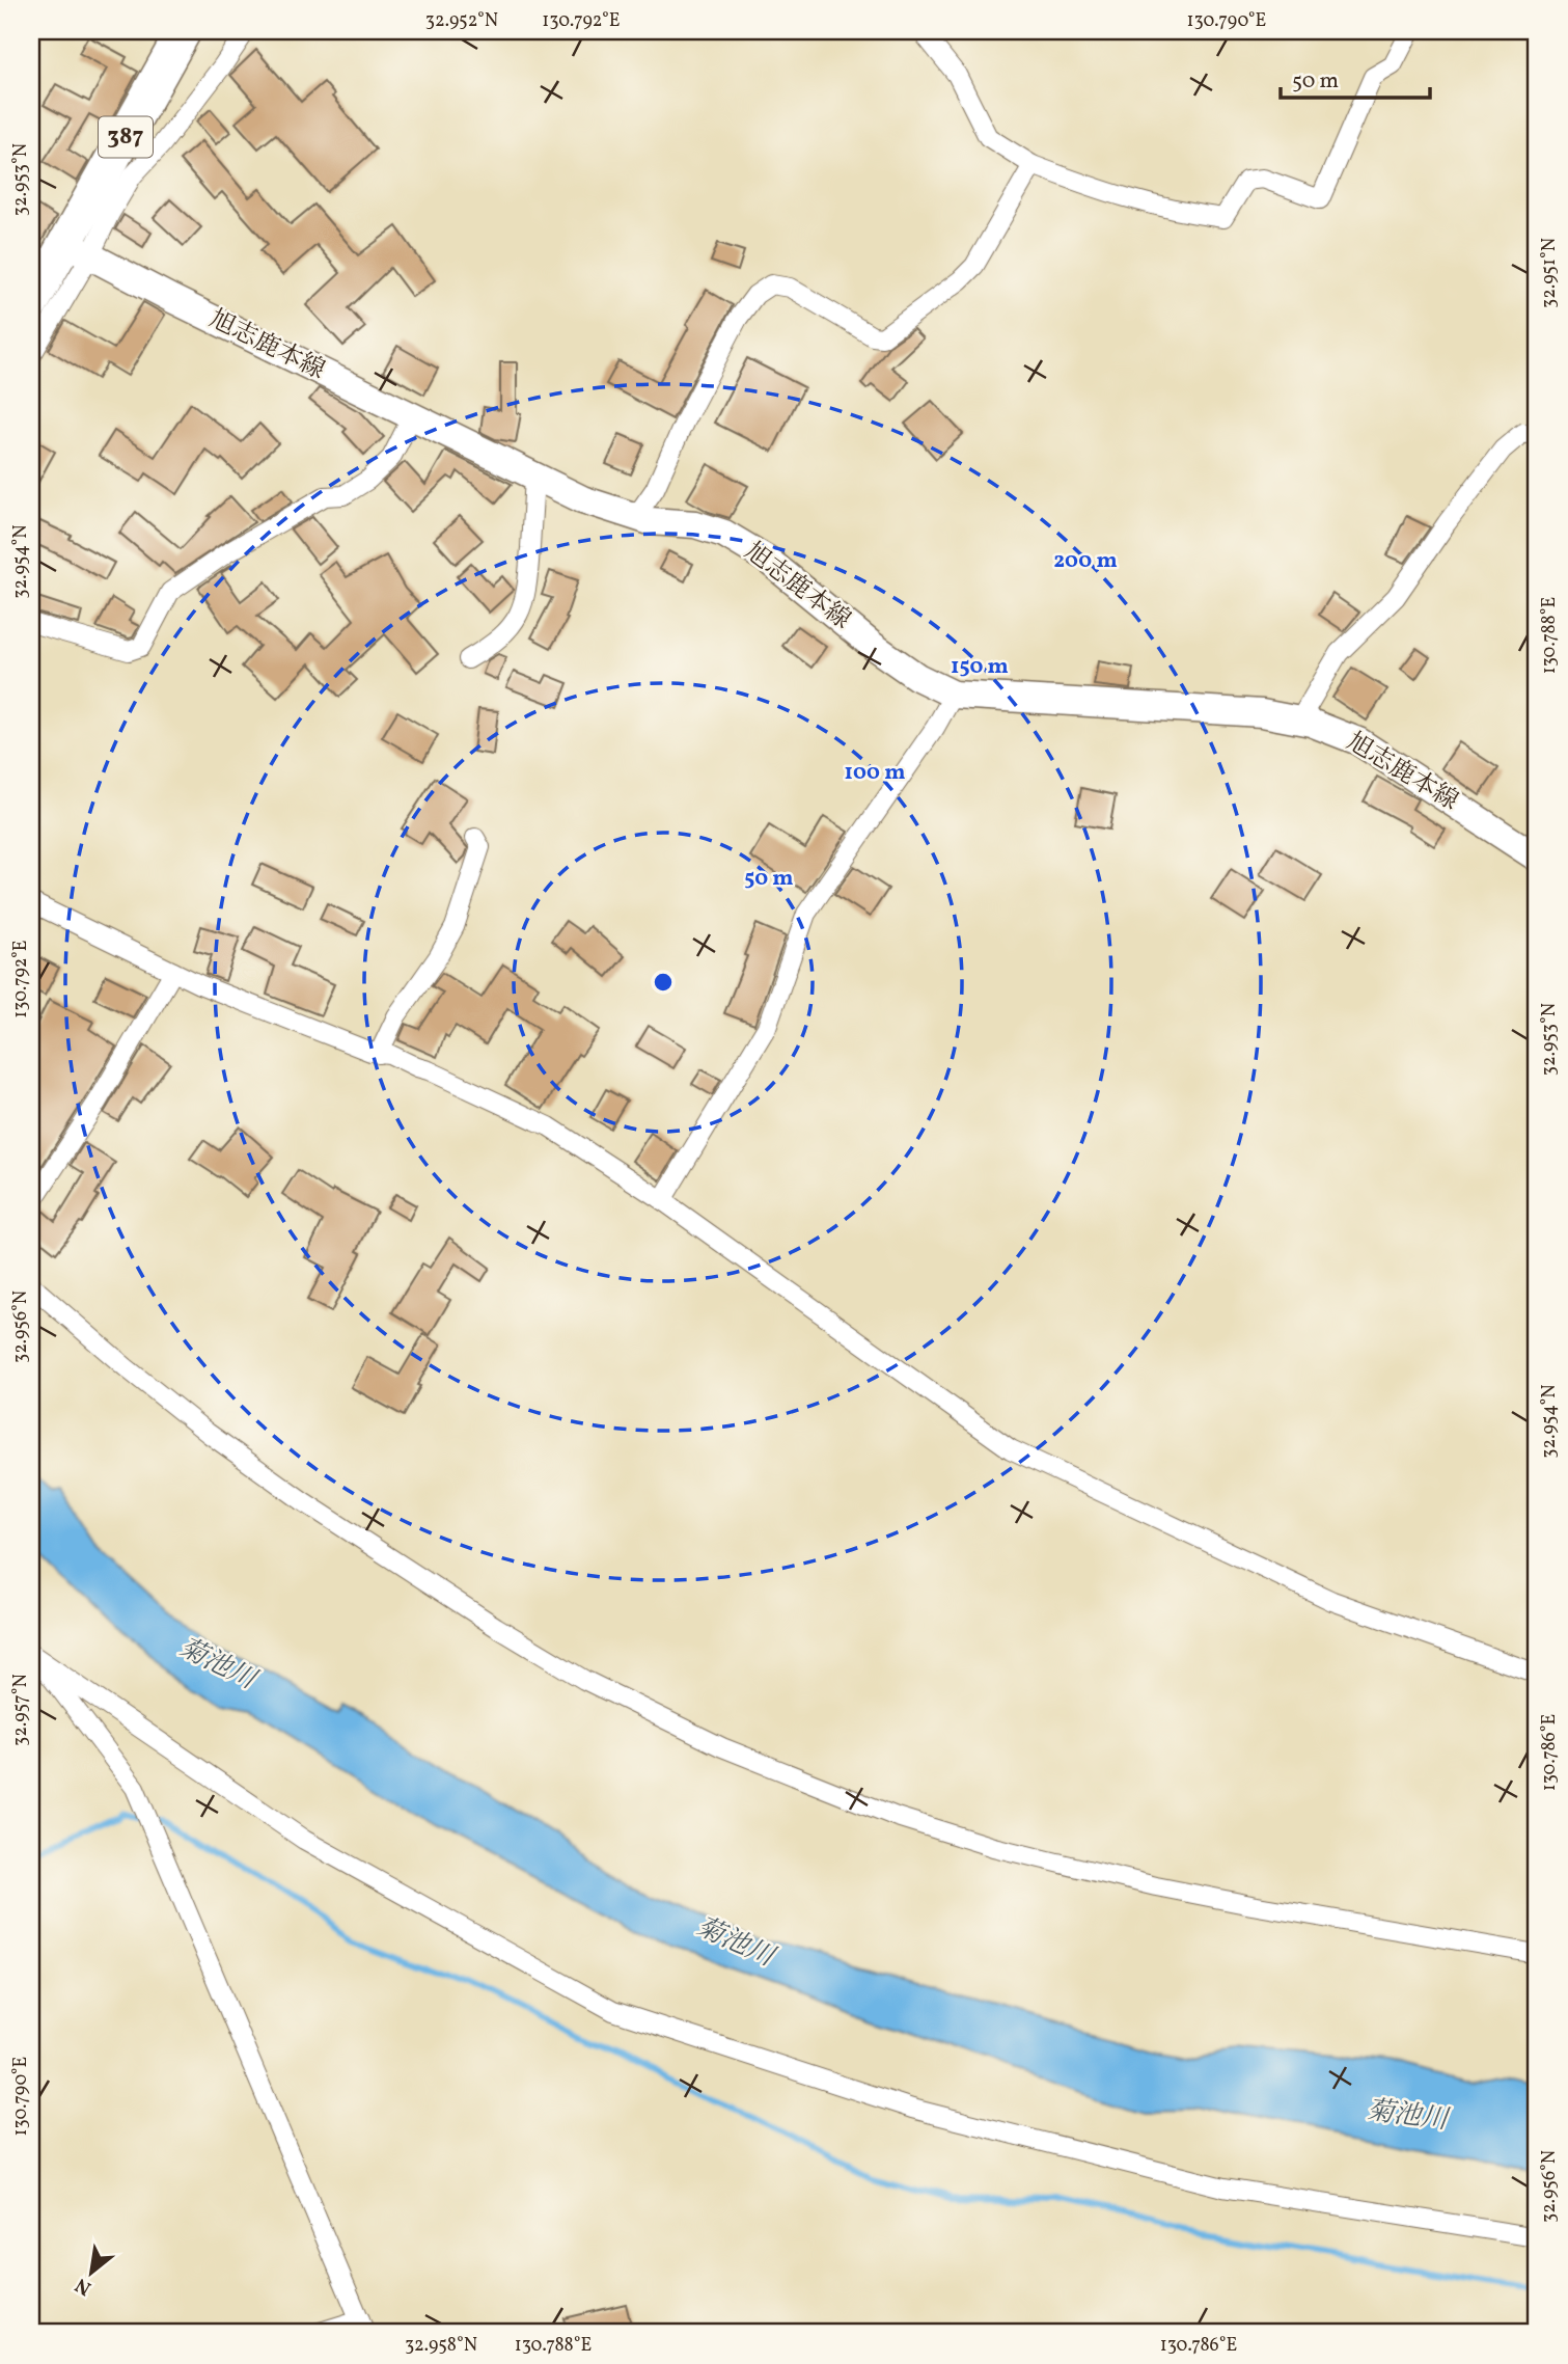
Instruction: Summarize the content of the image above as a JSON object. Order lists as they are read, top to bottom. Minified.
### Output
{"streets":{"highway":["387"],"main road":["旭志鹿本線"]},"crossings":[["387","旭志鹿本線"]],"water":["菊池川"],"scale_bar":"50 m","north":"bottom left","coordinates":["32.952°N","130.792°E","130.790°E","32.953°N","32.951°N","32.954°N","130.788°E","32.956°N","32.957°N","130.786°E","32.958°N"],"rings":["200 m","150 m","100 m","50 m"]}
